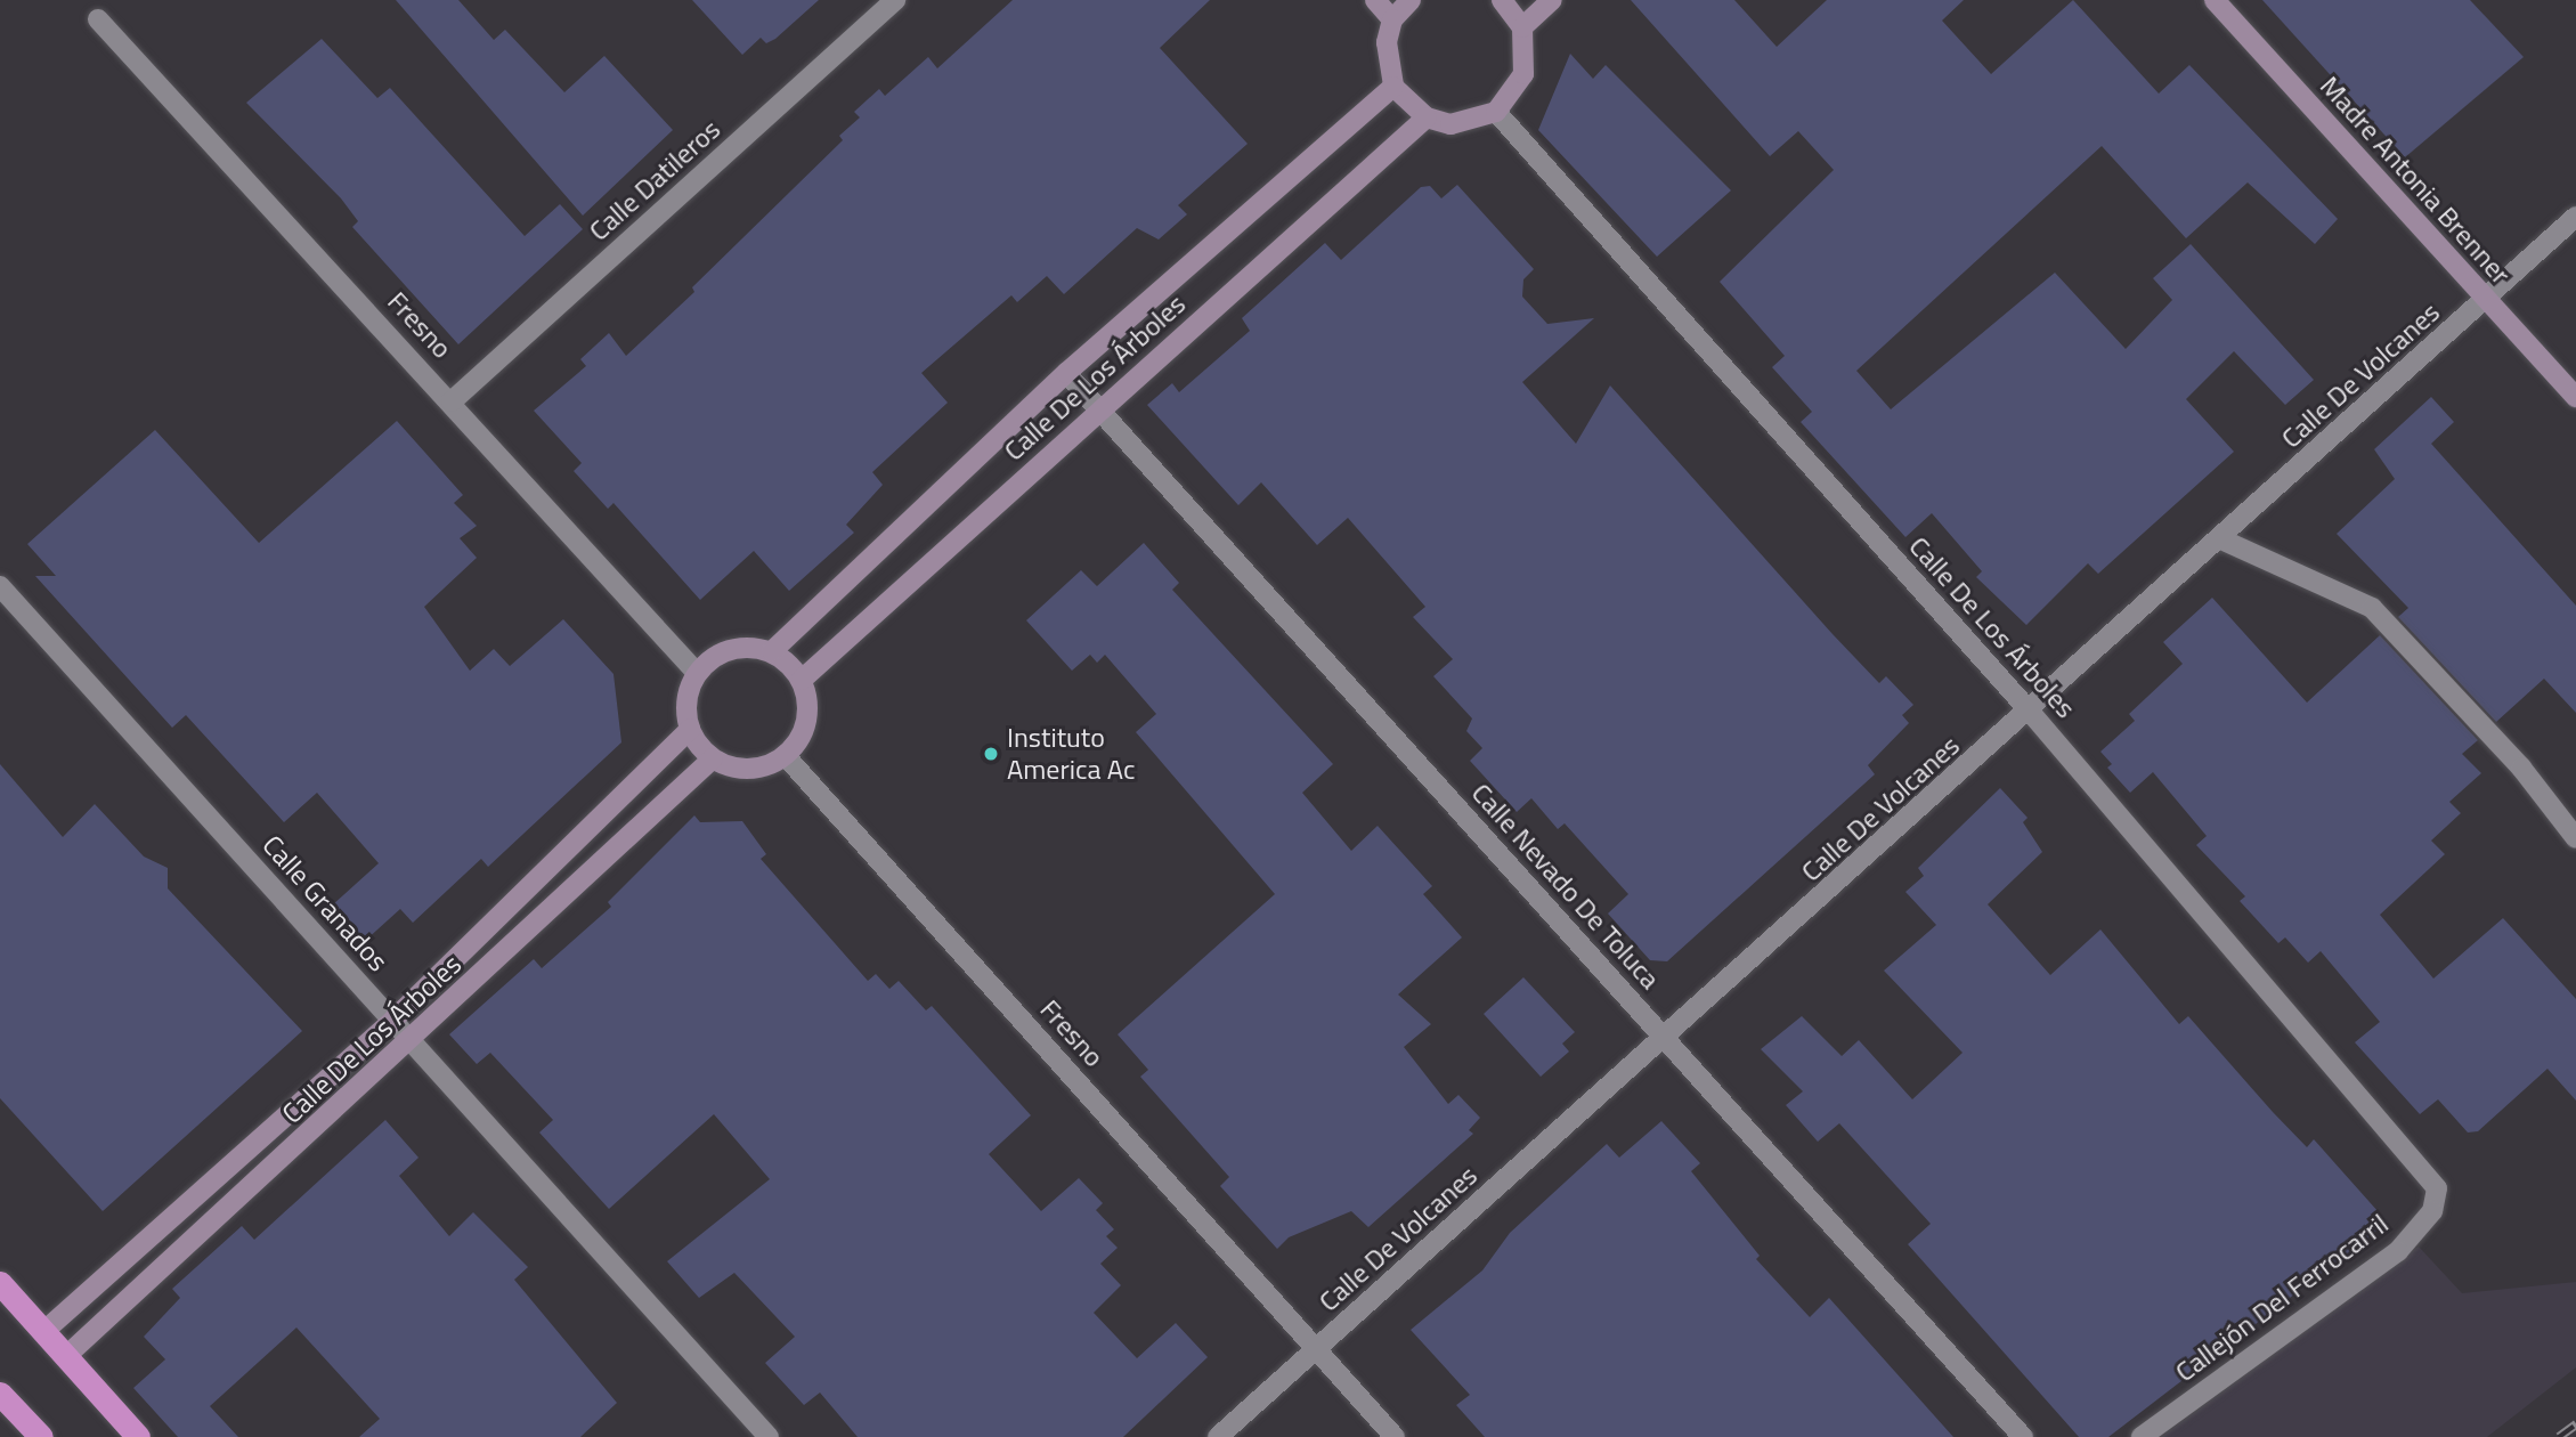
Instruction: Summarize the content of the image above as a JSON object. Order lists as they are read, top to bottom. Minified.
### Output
{"streets":{"street":["Calle Datileros","Madre Antonia Brenner","Fresno","Calle De Volcanes","Calle De Los Árboles","Calle Nevado De Toluca","Calle Granados","Callejón Del Ferrocarril"]},"crossings":[["Calle Datileros","Fresno"],["Madre Antonia Brenner","Calle De Volcanes"],["Fresno","Calle De Volcanes"],["Fresno","Calle De Los Árboles"],["Calle De Volcanes","Calle De Los Árboles"],["Calle De Volcanes","Calle Nevado De Toluca"],["Calle De Los Árboles","Calle Nevado De Toluca"],["Calle De Los Árboles","Calle Granados"],["Calle De Los Árboles","Callejón Del Ferrocarril"]],"places":["Instituto America Ac"]}
